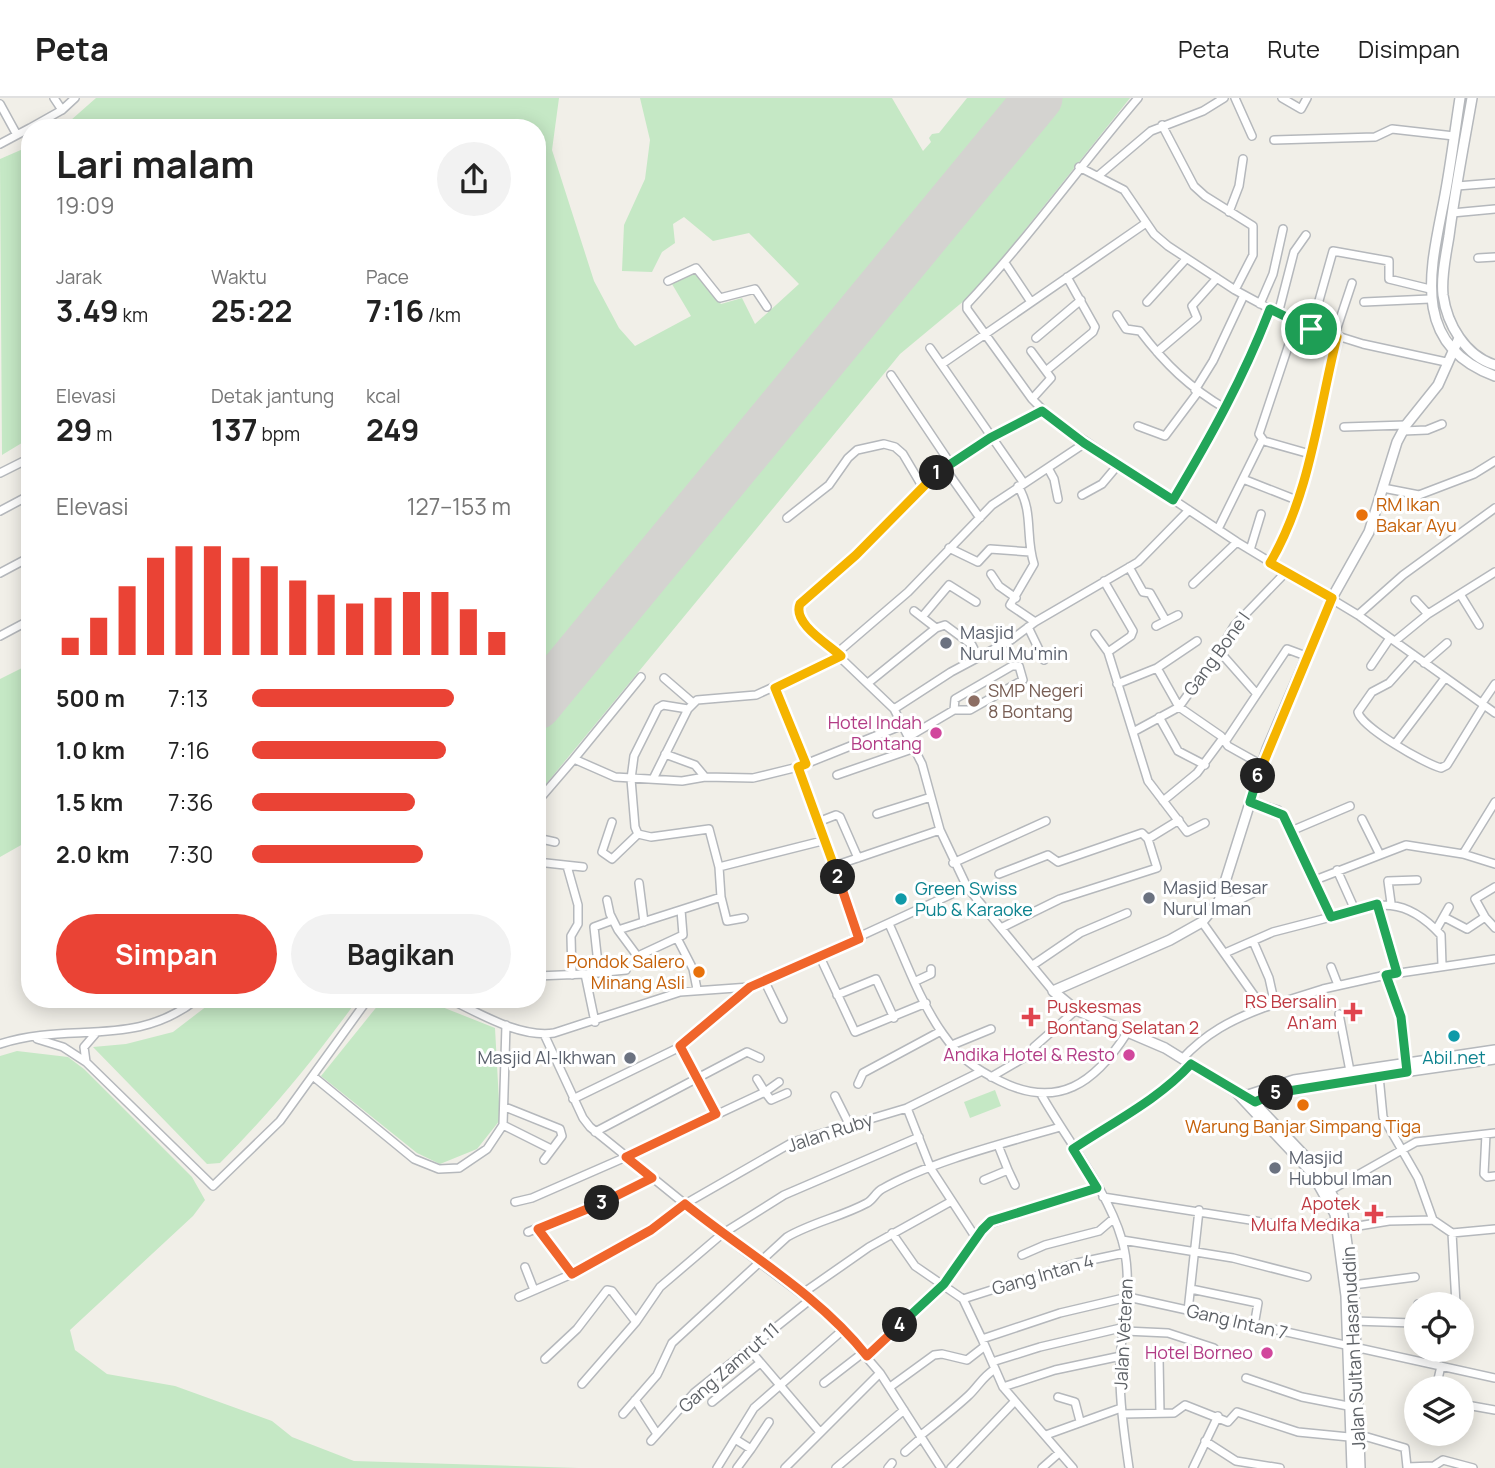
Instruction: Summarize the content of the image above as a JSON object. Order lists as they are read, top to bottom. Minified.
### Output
{"streets":{"street":["Gang Bone I","Jalan Ruby","Gang Intan 4","Gang Intan 7","Jalan Veteran","Jalan Sultan Hasanuddin","Gang Zamrut 11"]},"crossings":[["Gang Intan 4","Jalan Veteran"],["Gang Intan 7","Jalan Veteran"],["Gang Intan 7","Jalan Sultan Hasanuddin"]],"places":{"other":["RM Ikan Bakar Ayu","Masjid Nurul Mu'min","SMP Negeri 8 Bontang","Hotel Indah Bontang","Masjid Besar Nurul Iman","Green Swiss Pub & Karaoke","Pondok Salero Minang Asli","Abil.net","Andika Hotel & Resto","Masjid Al-Ikhwan","Warung Banjar Simpang Tiga","Masjid Hubbul Iman","Hotel Borneo"],"health":["RS Bersalin An'am","Puskesmas Bontang Selatan 2","Apotek Mulfa Medika"]},"page":{"header":"Peta","nav":["Peta","Rute","Disimpan"],"heading":["Lari malam","19:09"],"stats":[["Jarak","3.49 km"],["Waktu","25:22"],["Pace","7:16 /km"],["Elevasi","29 m"],["Detak jantung","137 bpm"],["kcal","249"]],"pins":["1","6","2","5","3","4"],"chart":["Elevasi","127–153 m"],"list":[{"name":"500 m","note":"7:13"},{"name":"1.0 km","note":"7:16"},{"name":"1.5 km","note":"7:36"},{"name":"2.0 km","note":"7:30"}],"buttons":["Simpan","Bagikan"]}}
